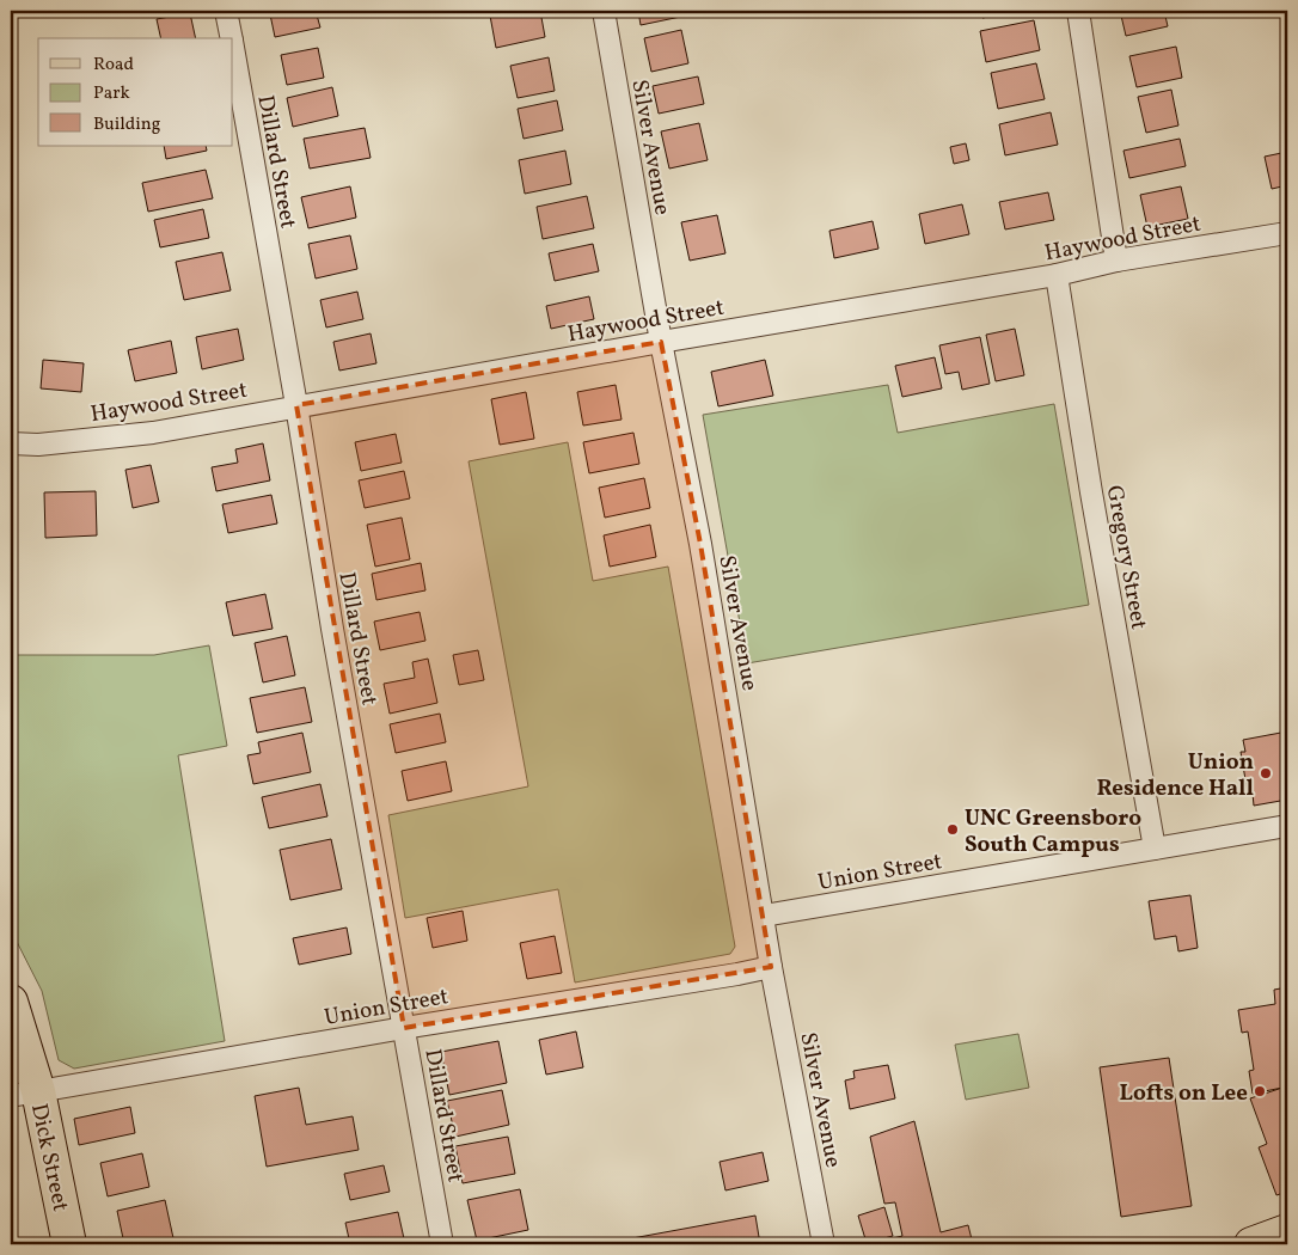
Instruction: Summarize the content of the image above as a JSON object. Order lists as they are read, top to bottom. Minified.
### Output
{"streets":{"main road":["Dick Street"],"street":["Silver Avenue","Dillard Street","Haywood Street","Gregory Street","Union Street"]},"crossings":[["Silver Avenue","Haywood Street"],["Silver Avenue","Union Street"],["Dillard Street","Haywood Street"],["Dillard Street","Union Street"],["Haywood Street","Gregory Street"],["Gregory Street","Union Street"],["Union Street","Dick Street"]],"places":["Union Residence Hall","UNC Greensboro South Campus","Lofts on Lee"],"legend":["Road","Park","Building"]}
